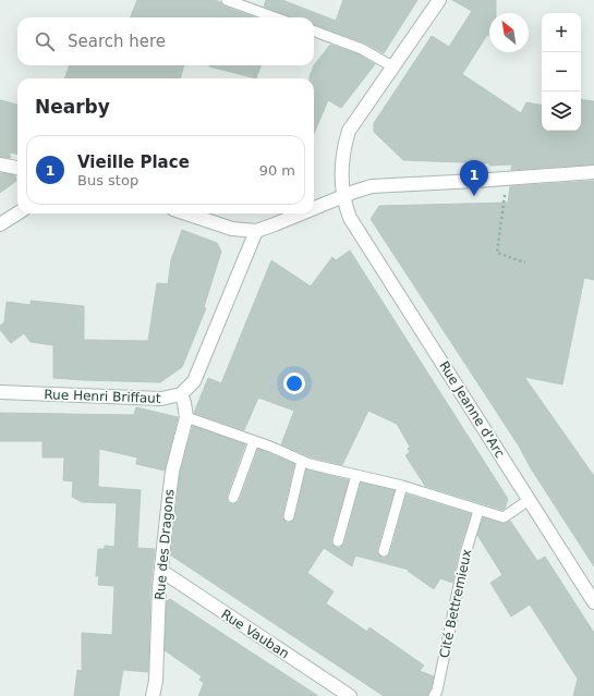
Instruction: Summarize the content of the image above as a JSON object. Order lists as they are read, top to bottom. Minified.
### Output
{"streets":{"street":["Rue Henri Briffaut","Rue Jeanne d'Arc","Rue des Dragons","Rue Vauban"],"lane":["Cité Bettremieux"]},"crossings":[["Rue Henri Briffaut","Rue des Dragons"],["Rue des Dragons","Rue Vauban"]],"north":"top left","page":{"map_buttons":["+","−"],"search":"Search here","heading":"Nearby","list":[{"mark":"1","name":"Vieille Place","note":"Bus stop","value":"90 m"}],"pins":"1"}}
